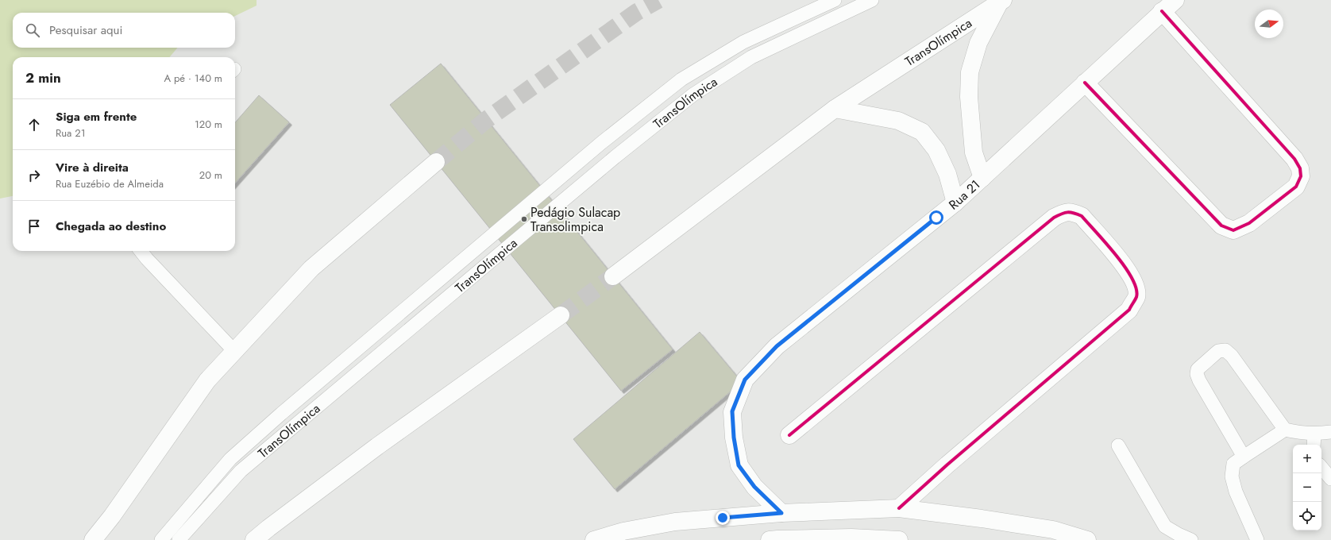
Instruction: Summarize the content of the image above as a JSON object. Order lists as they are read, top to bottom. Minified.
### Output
{"streets":{"main road":["TransOlímpica","Rua 21"]},"places":["Pedágio Sulacap Transolimpica"],"north":"right","page":{"search":"Pesquisar aqui","heading":["2 min","A pé · 140 m"],"list":[["Siga em frente","Rua 21","120 m"],["Vire à direita","Rua Euzébio de Almeida","20 m"],"Chegada ao destino"],"map_buttons":["+","−"]}}
